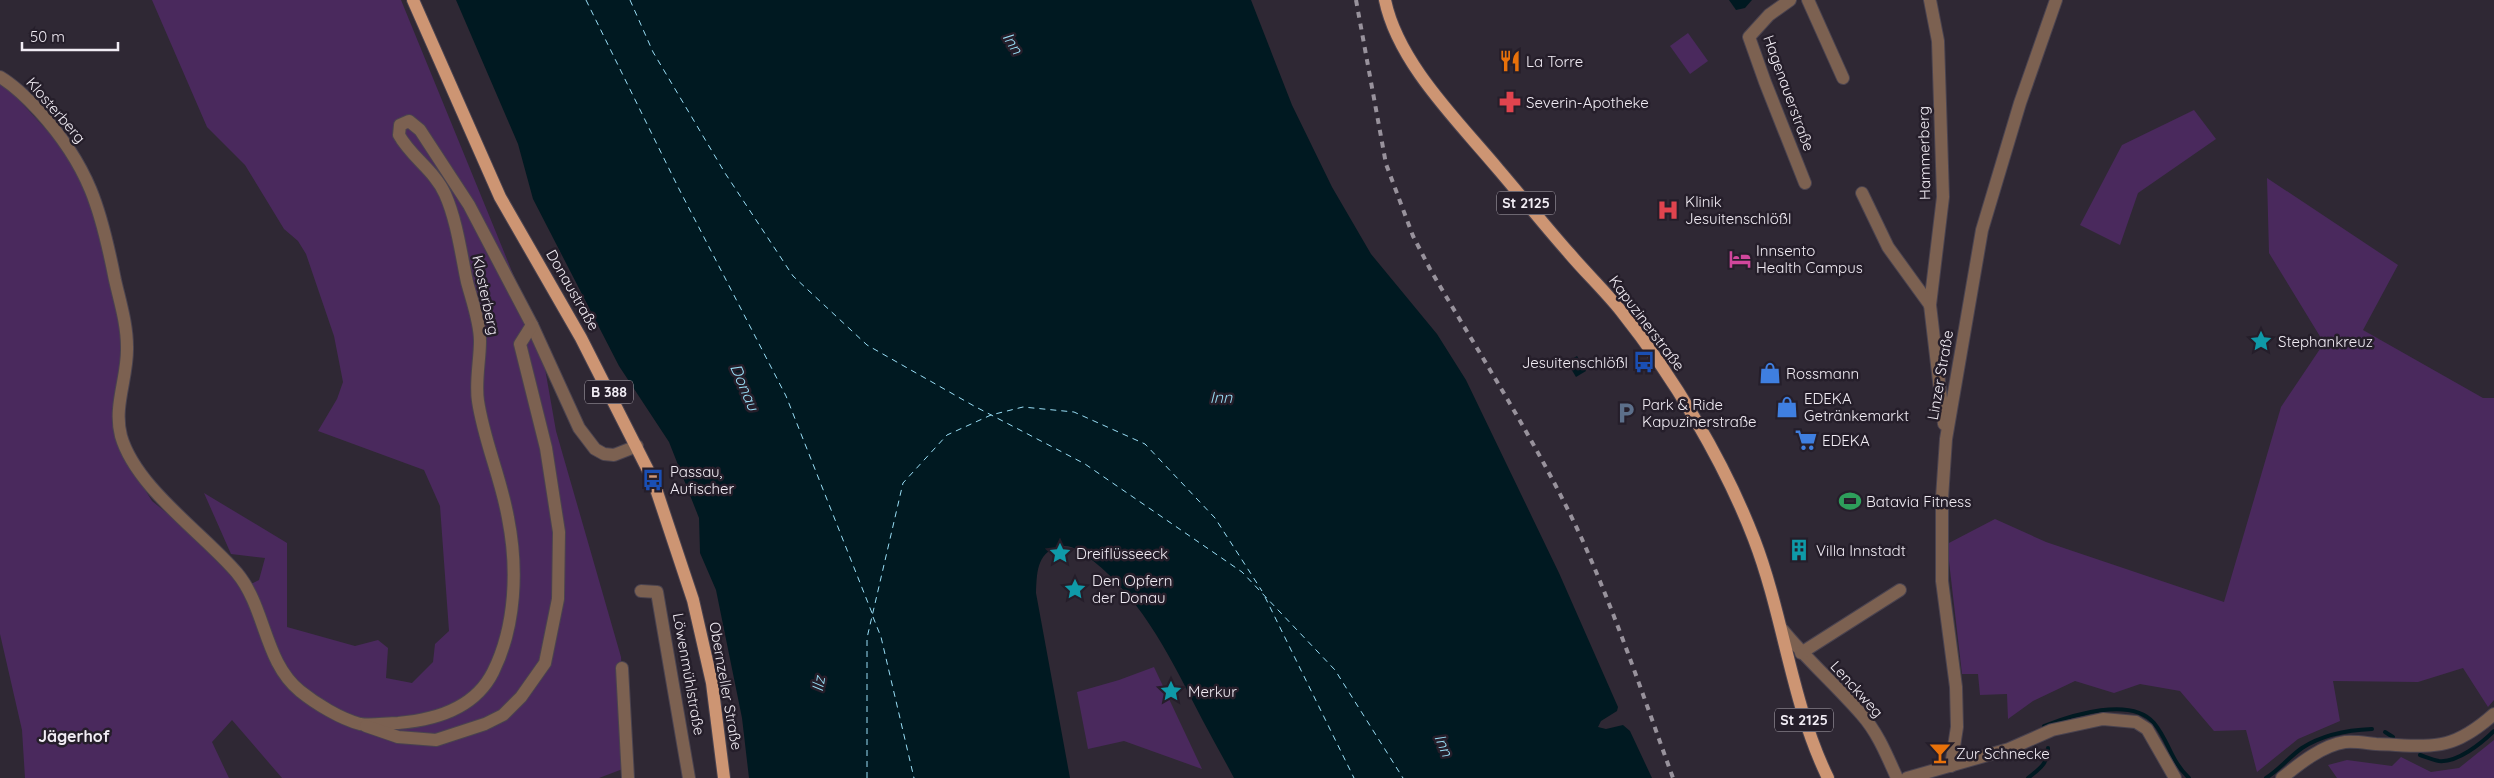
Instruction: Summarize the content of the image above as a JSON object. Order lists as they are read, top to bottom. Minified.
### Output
{"streets":{"main road":["St 2125","Donaustraße","Kapuzinerstraße","B 388","Obernzeller Straße"],"street":["Hagenauerstraße","Klosterberg","Hammerberg","Linzer Straße","Löwenmühlstraße","Lenckweg"]},"crossings":[["Klosterberg","Donaustraße"],["Hammerberg","Linzer Straße"],["Donaustraße","Obernzeller Straße"],["Kapuzinerstraße","Lenckweg"]],"districts":["Jägerhof"],"water":["Inn","Donau","Ilz"],"places":{"restaurant":["La Torre"],"pharmacy":["Severin-Apotheke"],"hospital":["Klinik Jesuitenschlößl"],"hotel":["Innsento Health Campus"],"place":["Stephankreuz","Dreiflüsseeck","Den Opfern der Donau","Merkur"],"bus stop":["Jesuitenschlößl","Passau, Aufischer"],"shop":["Rossmann","EDEKA Getränkemarkt"],"parking":["Park & Ride Kapuzinerstraße"],"supermarket":["EDEKA"],"sports":["Batavia Fitness"],"building":["Villa Innstadt"],"bar":["Zur Schnecke"]},"scale_bar":"50 m"}
